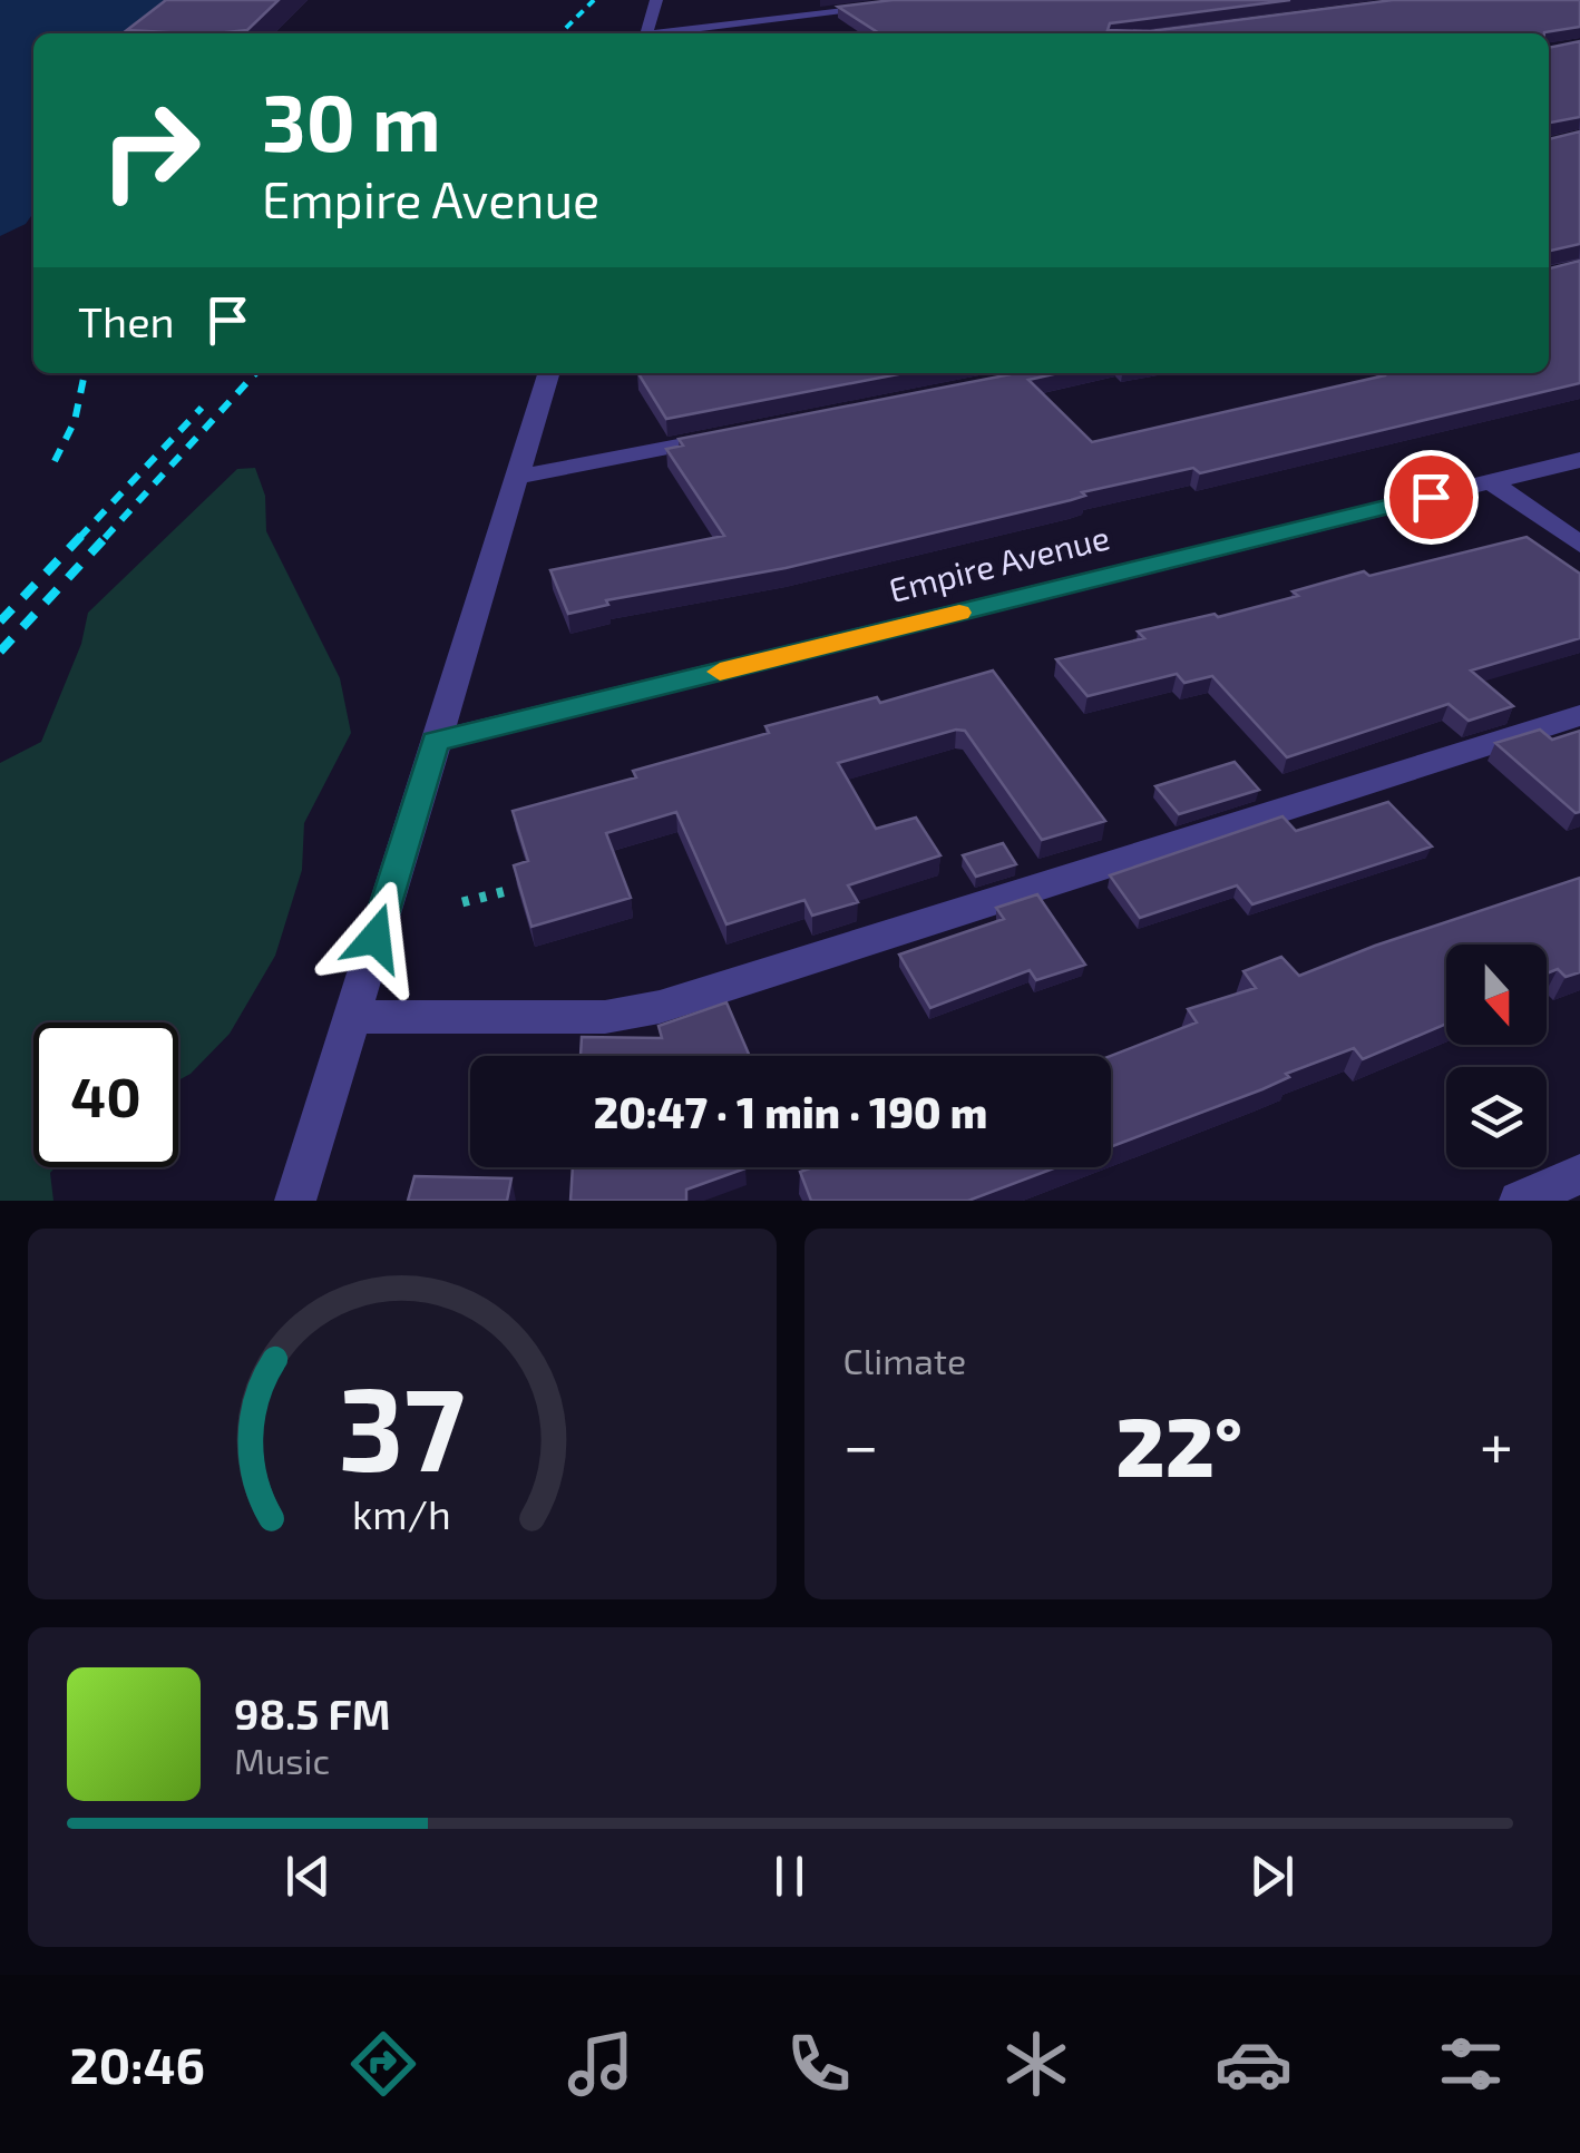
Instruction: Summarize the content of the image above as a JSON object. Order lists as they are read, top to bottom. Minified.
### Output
{"streets":{"street":["Empire Avenue"]},"north":"bottom","page":{"turn":["30 m","Empire Avenue"],"then":"Then","limit":"40","trip":"20:47 · 1 min · 190 m","tile":"Climate","heat":["−","22°","+"],"song":["98.5 FM","Music"],"tabs":"20:46","gauge":["37","km/h"]}}
